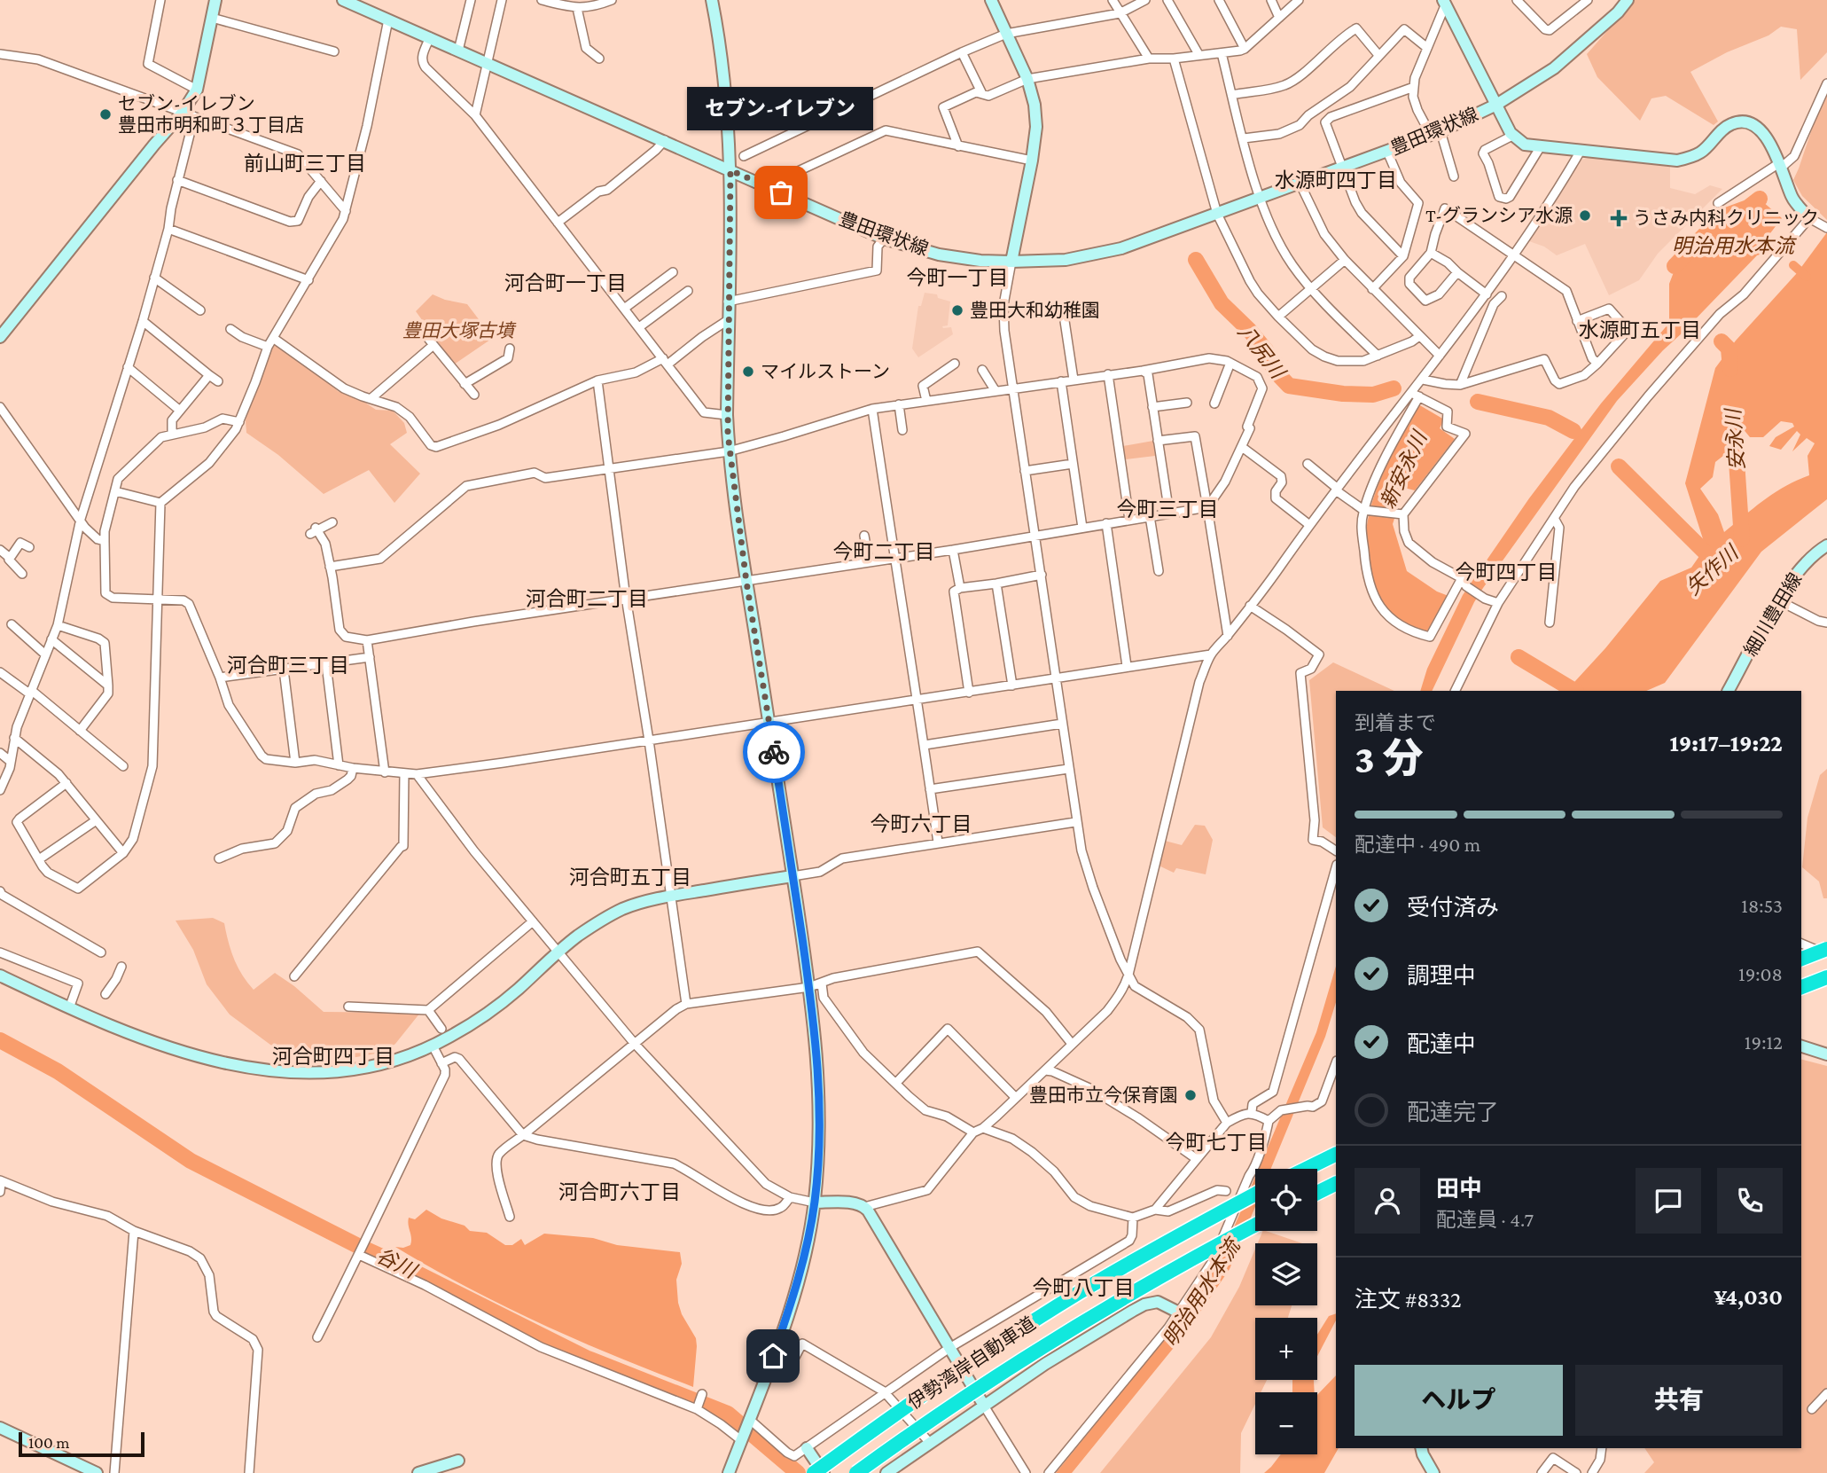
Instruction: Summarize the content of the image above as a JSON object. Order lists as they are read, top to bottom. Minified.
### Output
{"streets":{"highway":["伊勢湾岸自動車道"],"street":["豊田環状線","細川豊田線"]},"districts":["前山町三丁目","水源町四丁目","今町一丁目","河合町一丁目","水源町五丁目","今町三丁目","今町二丁目","今町四丁目","河合町二丁目","河合町三丁目","今町六丁目","河合町五丁目","河合町四丁目","今町七丁目","河合町六丁目","今町八丁目"],"water":["明治用水本流","八尻川","安永川","新安永川","矢作川","谷川"],"parks":["豊田大塚古墳"],"places":{"other":["セブン-イレブン 豊田市明和町３丁目店","セブン-イレブン","T-グランシア水源","豊田大和幼稚園","マイルストーン","豊田市立今保育園"],"health":["うさみ内科クリニック"]},"scale_bar":"100 m","page":{"bubble":"セブン-イレブン","heading":["3 分","到着まで","19:17–19:22"],"panel":["田中","配達員 · 4.7","注文 #8332","¥4,030"],"bar":"配達中 · 490 m","list":[["受付済み","18:53"],["調理中","19:08"],["配達中","19:12"],"配達完了"],"map_buttons":["+","−"],"buttons":["ヘルプ","共有"],"scale":"100 m"}}
